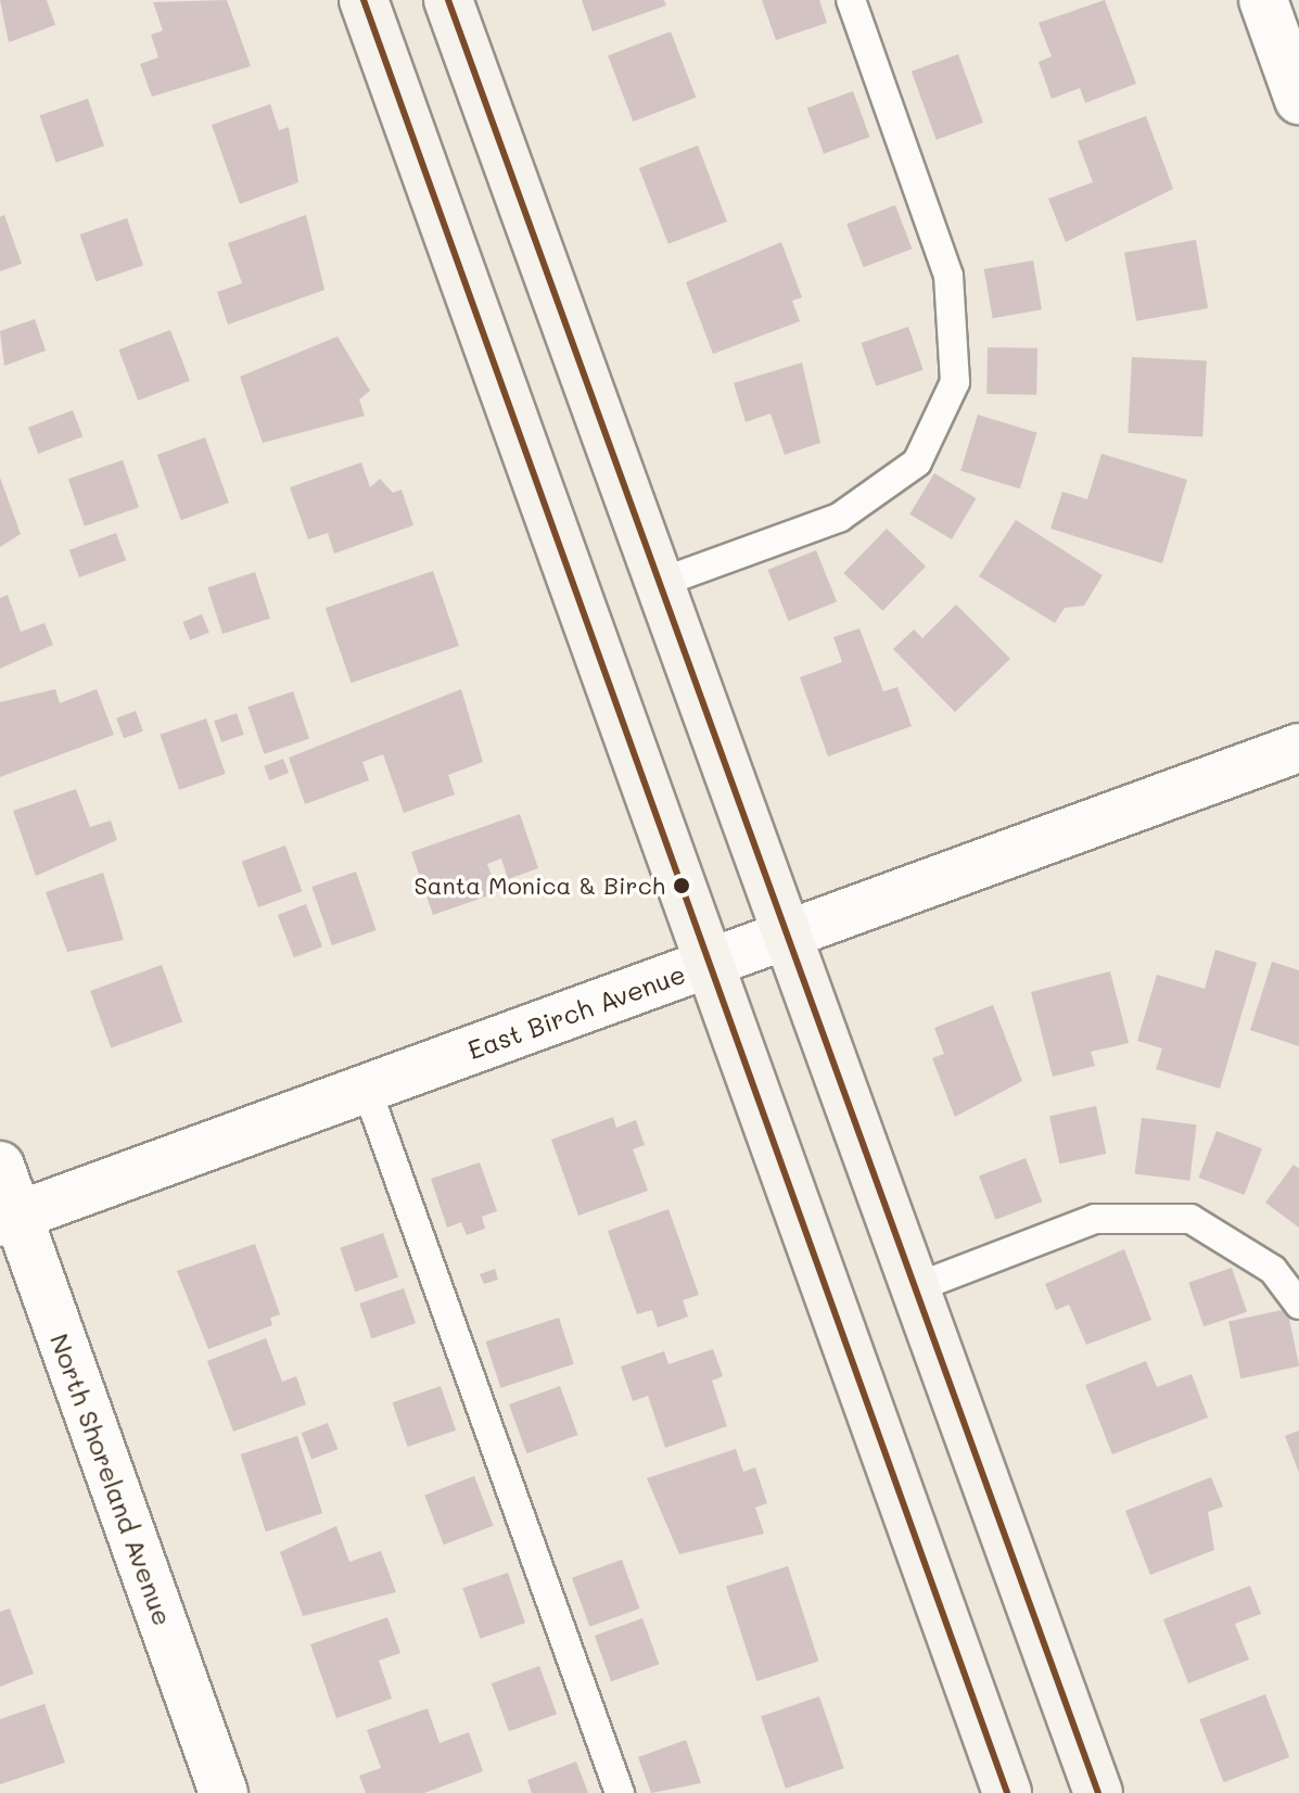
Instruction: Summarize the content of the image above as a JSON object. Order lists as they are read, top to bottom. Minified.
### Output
{"streets":{"street":["East Birch Avenue","North Shoreland Avenue"]},"crossings":[["East Birch Avenue","North Shoreland Avenue"]],"places":["Santa Monica & Birch"]}
